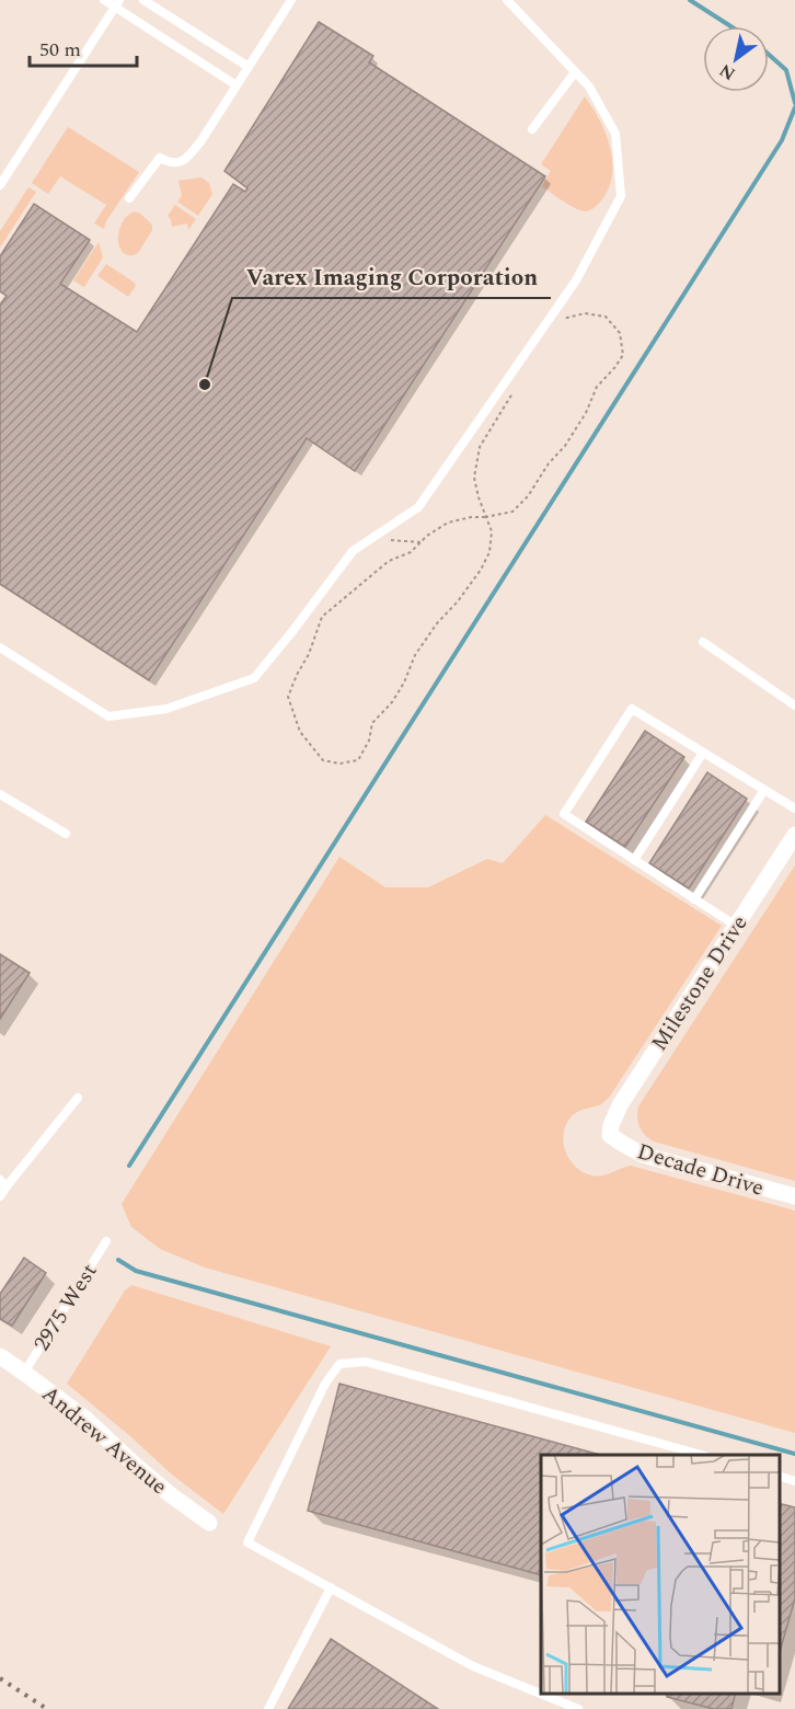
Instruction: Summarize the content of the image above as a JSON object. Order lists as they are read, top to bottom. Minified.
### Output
{"streets":{"street":["Milestone Drive","Decade Drive","Andrew Avenue"],"lane":["2975 West"]},"crossings":[["Milestone Drive","Decade Drive"],["2975 West","Andrew Avenue"]],"places":["Varex Imaging Corporation"],"scale_bar":"50 m","north":"bottom left"}
